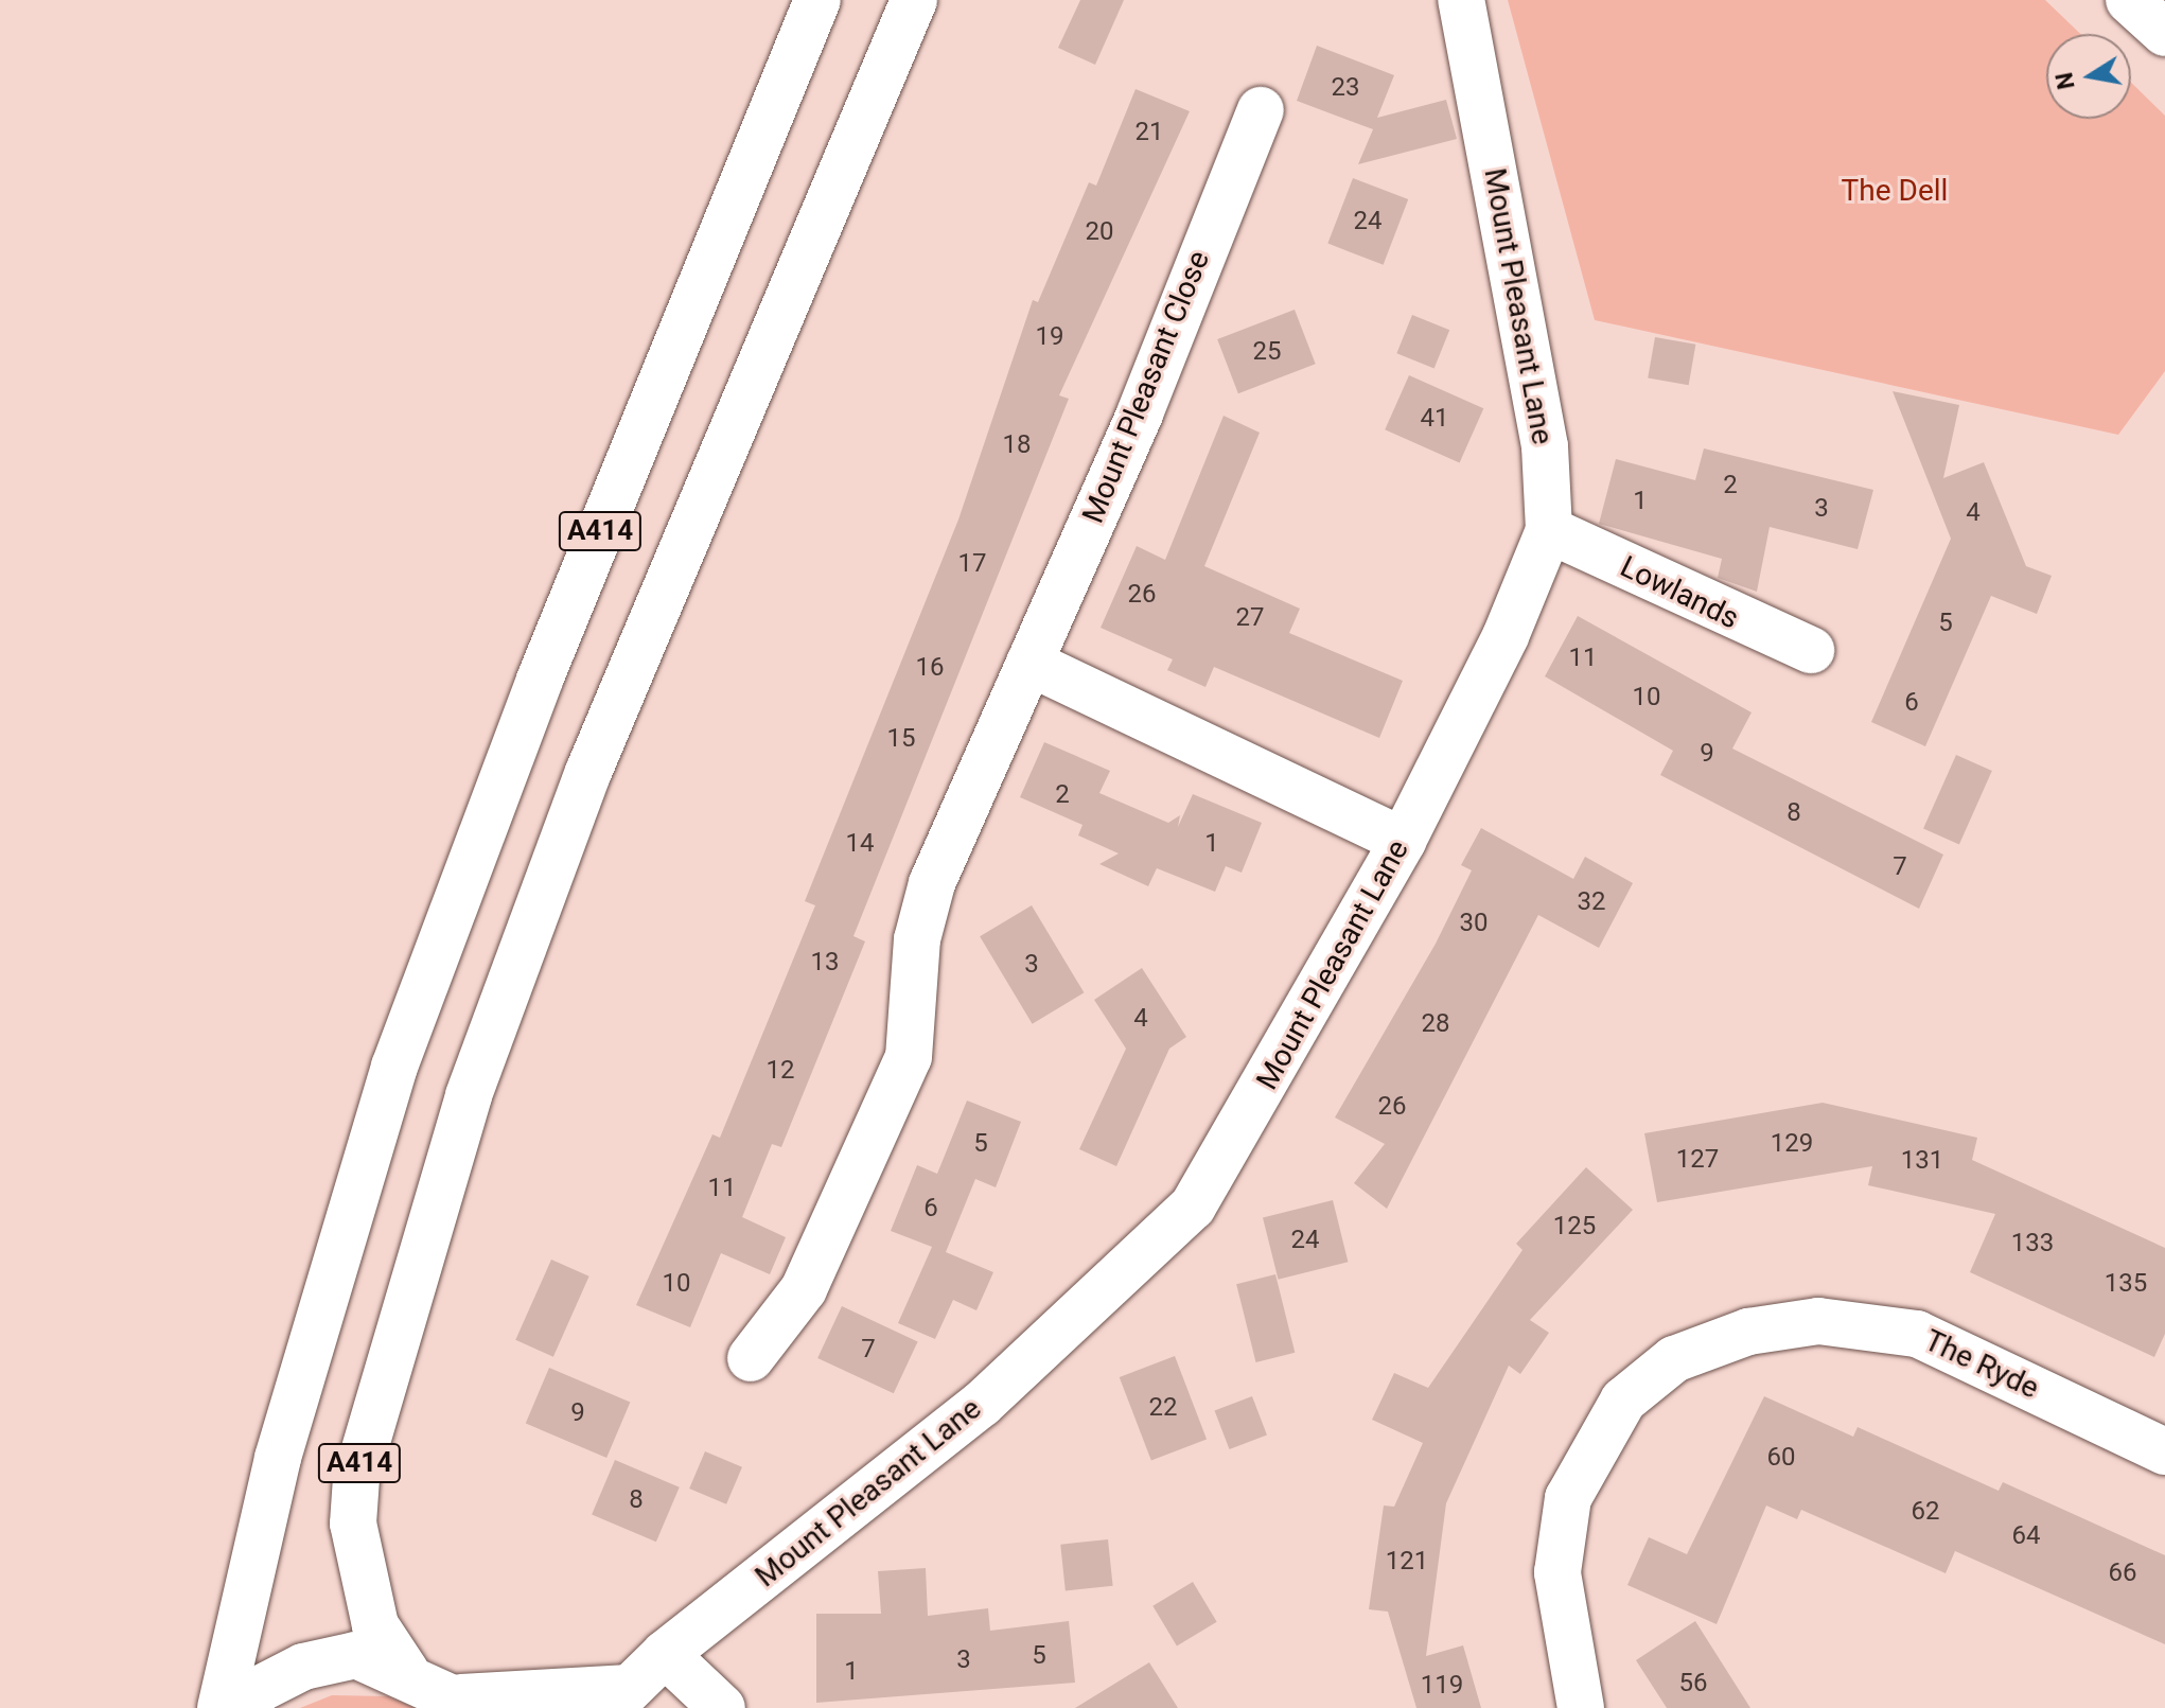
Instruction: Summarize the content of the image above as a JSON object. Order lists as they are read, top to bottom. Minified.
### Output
{"streets":{"main road":["Mount Pleasant Lane","Mount Pleasant Close","A414","Lowlands","The Ryde"]},"crossings":[["Mount Pleasant Lane","Lowlands"]],"parks":["The Dell"],"house_numbers":["23","21","24","20","19","25","41","18","2","1","3","4","17","26","27","5","11","16","10","6","15","9","2","8","14","1","7","32","30","13","3","4","28","12","26","5","129","127","131","11","6","125","24","133","10","135","7","22","9","60","8","62","64","121","66","5","3","1","56","119"],"north":"left"}
